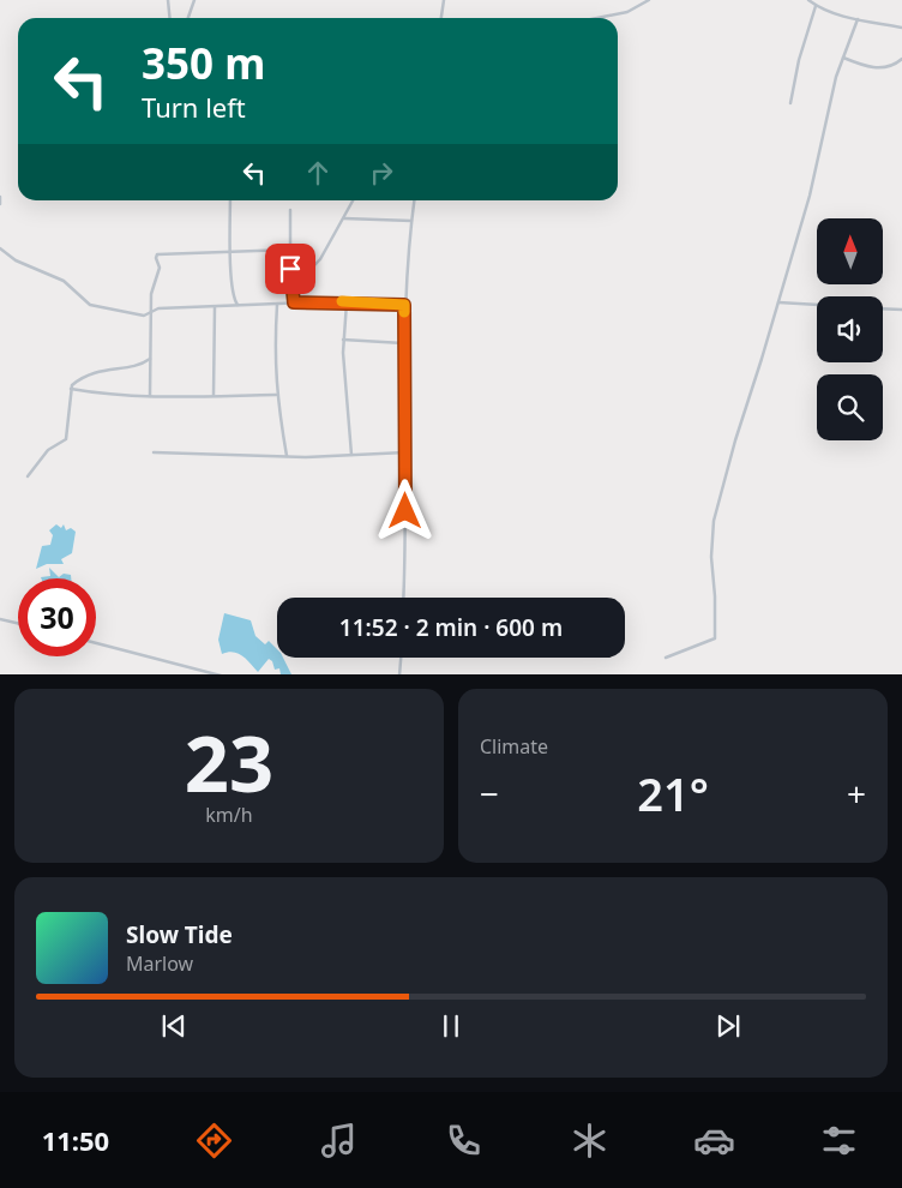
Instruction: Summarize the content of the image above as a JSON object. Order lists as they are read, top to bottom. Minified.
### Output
{"north":"top","page":{"turn":["350 m","Turn left"],"limit":"30","trip":"11:52 · 2 min · 600 m","tile":[["23","km/h"],"Climate"],"heat":["−","21°","+"],"song":["Slow Tide","Marlow"],"tabs":"11:50"}}
